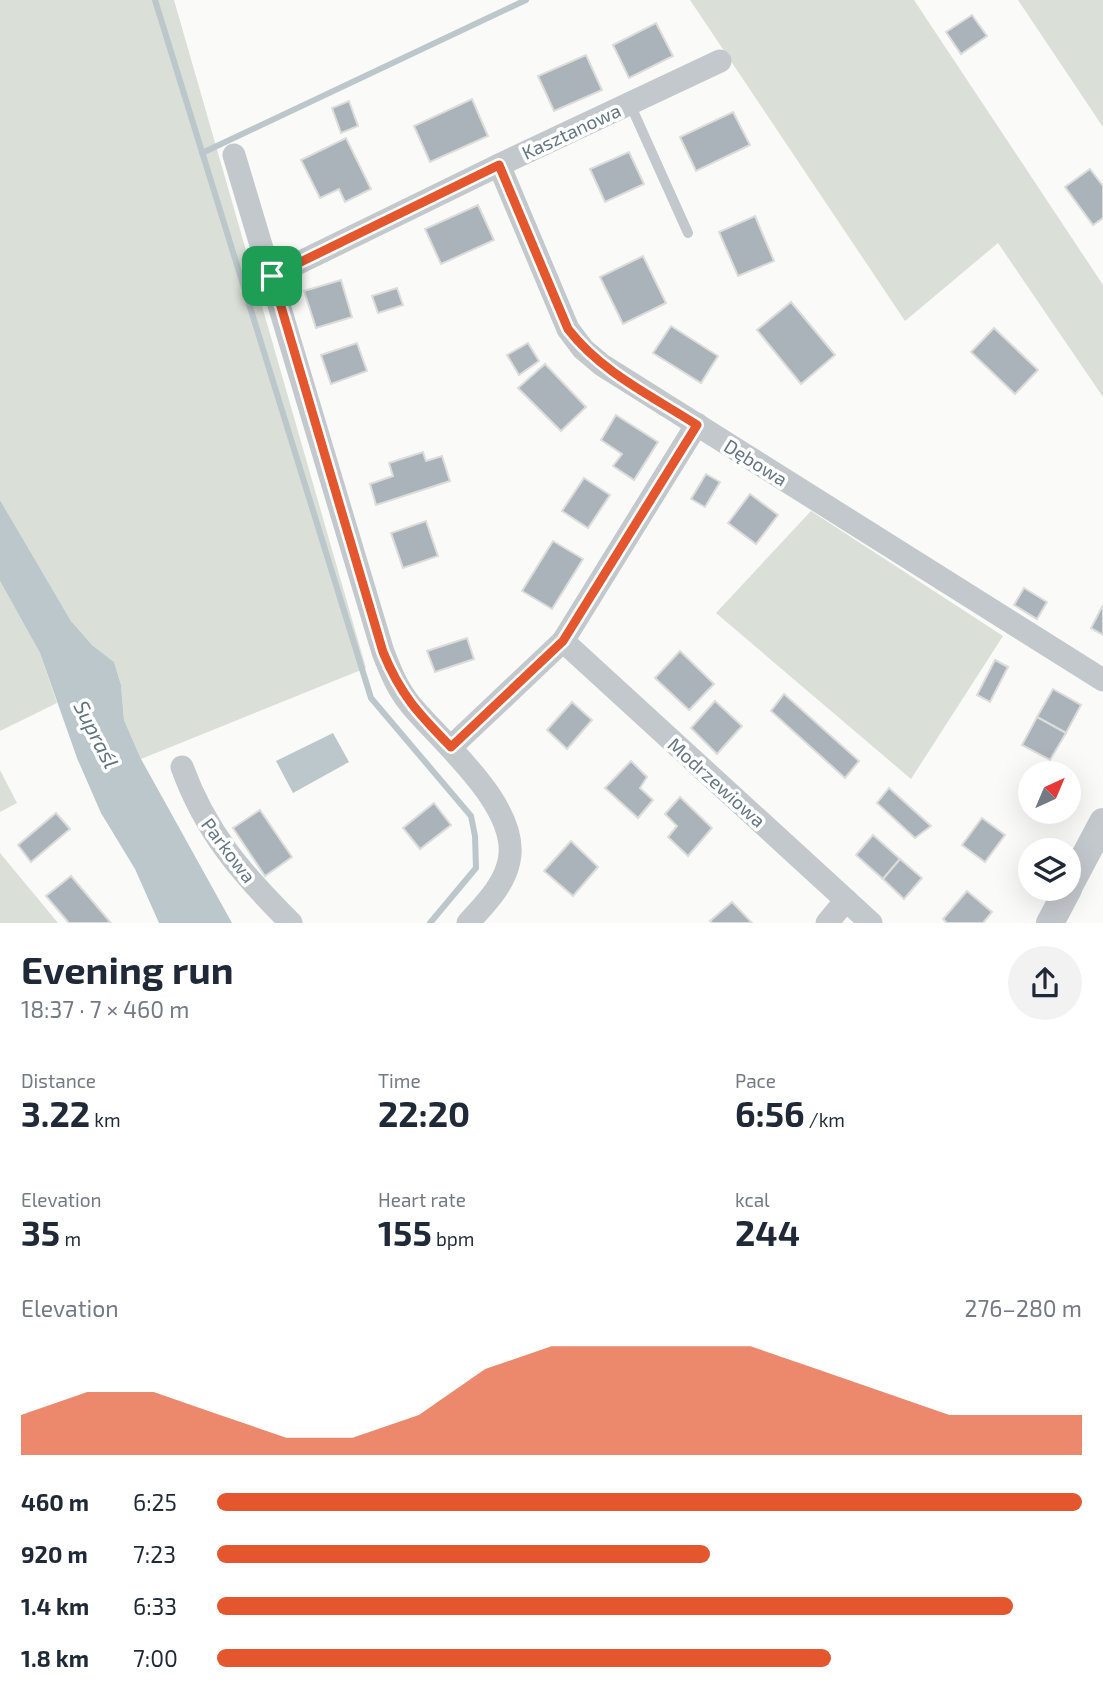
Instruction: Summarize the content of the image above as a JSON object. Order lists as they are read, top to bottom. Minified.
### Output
{"streets":{"street":["Kasztanowa","Dębowa","Modrzewiowa","Parkowa"]},"crossings":[["Kasztanowa","Dębowa"]],"water":["Supraśl"],"north":"top right","page":{"heading":["Evening run","18:37 · 7 × 460 m"],"stats":[["Distance","3.22 km"],["Time","22:20"],["Pace","6:56 /km"],["Elevation","35 m"],["Heart rate","155 bpm"],["kcal","244"]],"chart":["Elevation","276–280 m"],"list":[{"name":"460 m","note":"6:25"},{"name":"920 m","note":"7:23"},{"name":"1.4 km","note":"6:33"},{"name":"1.8 km","note":"7:00"}]}}
